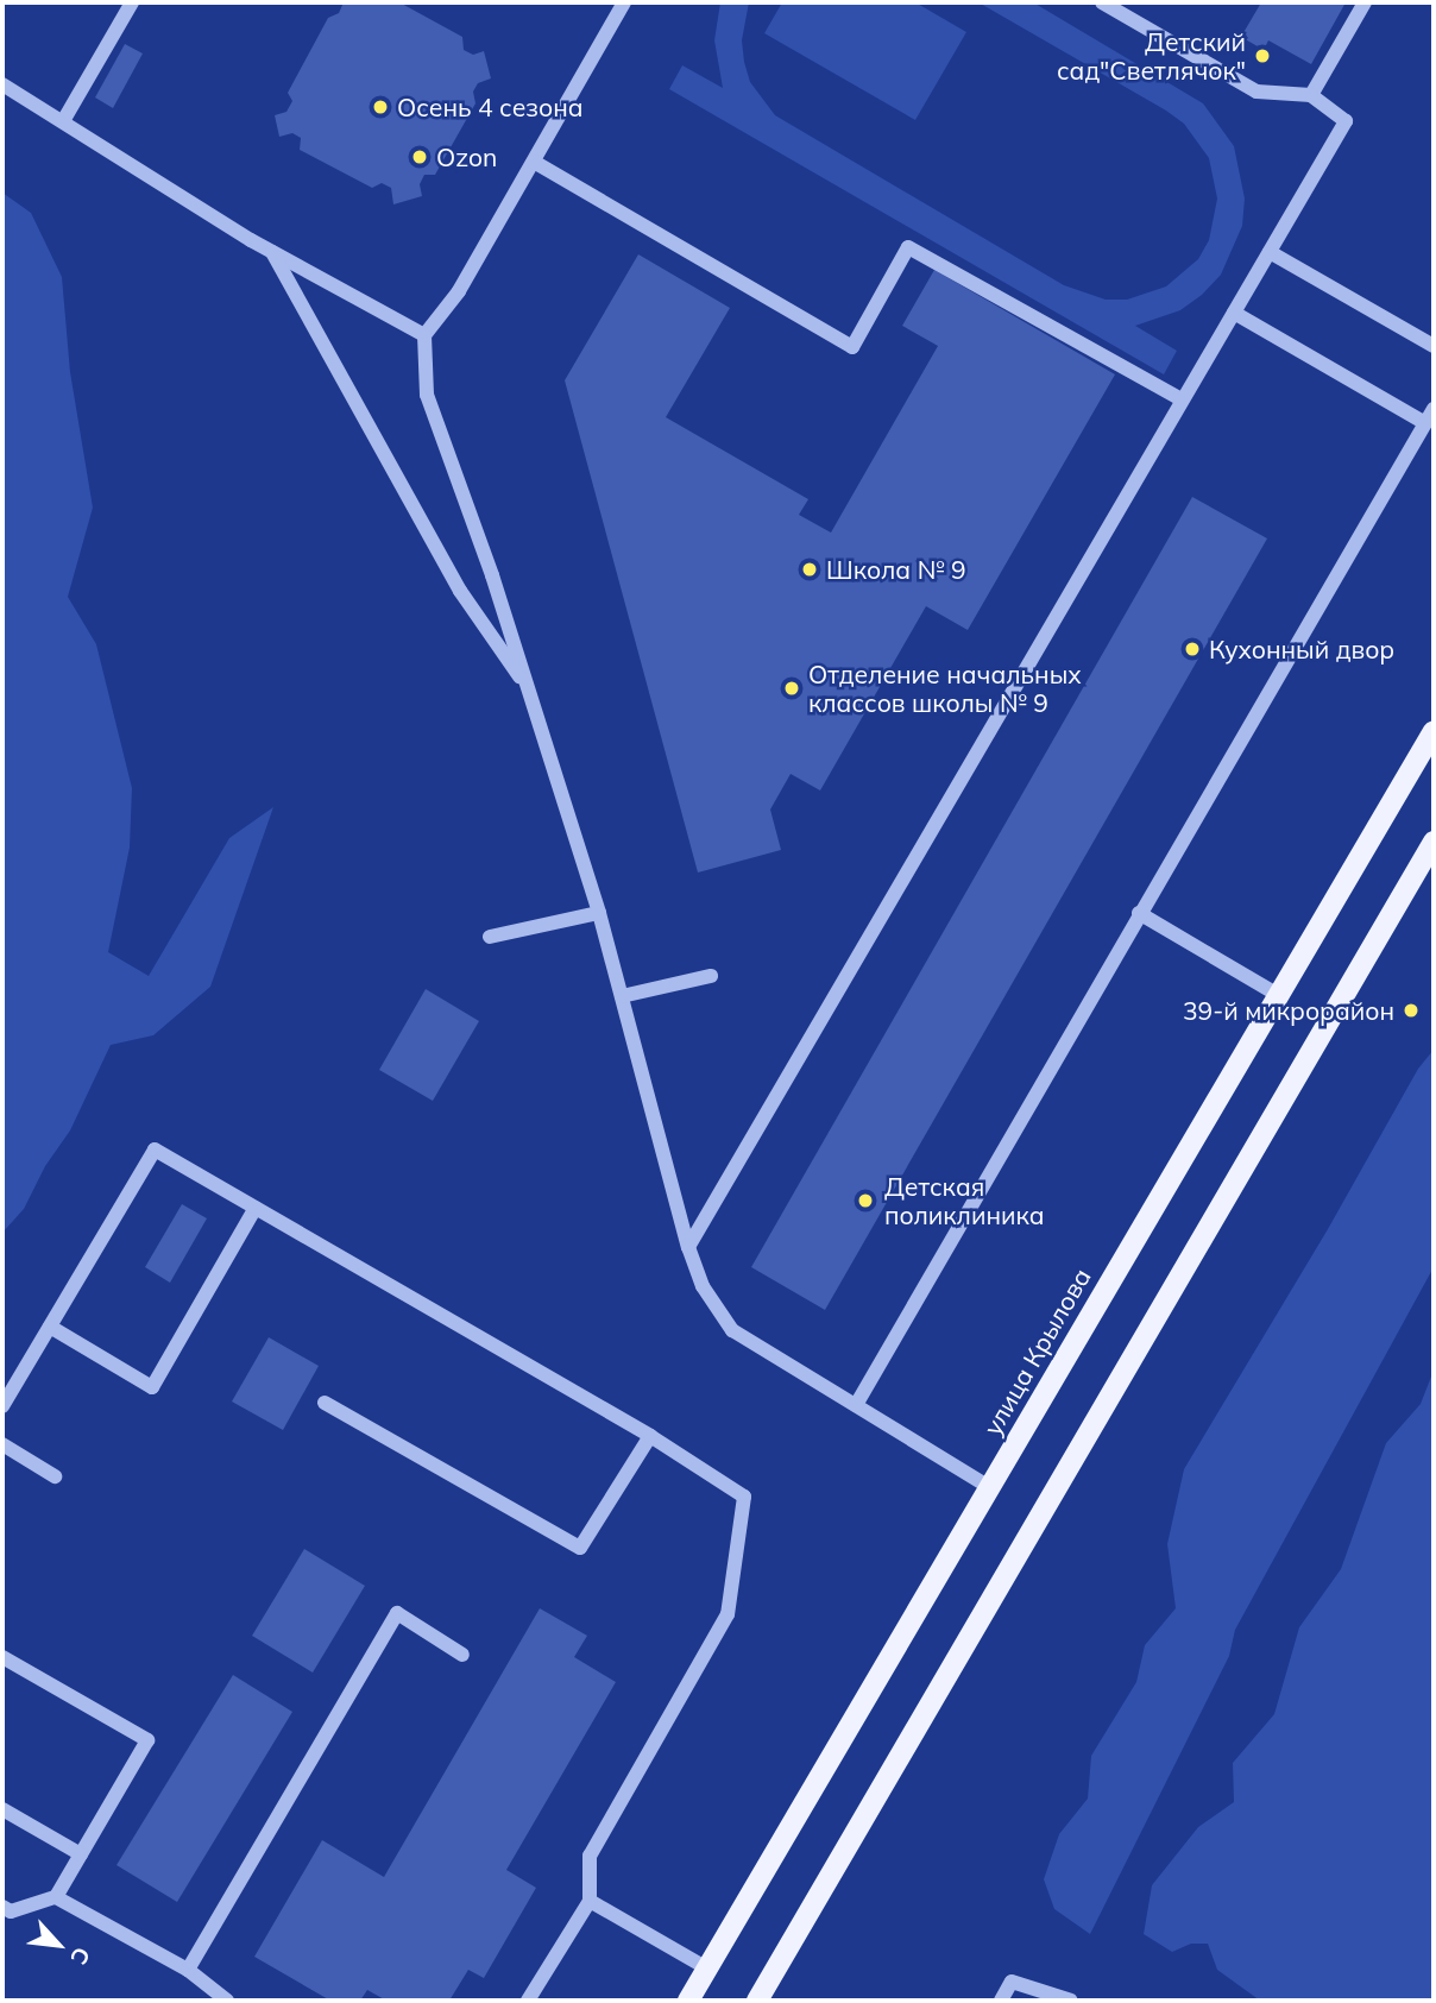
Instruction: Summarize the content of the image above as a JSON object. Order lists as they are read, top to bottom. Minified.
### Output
{"streets":{"main road":["улица Крылова"]},"places":["Детский сад\"Светлячок\"","Осень 4 сезона","Ozon","Школа № 9","Кухонный двор","Отделение начальных классов школы № 9","39-й микрорайон","Детская поликлиника"],"north":"bottom right"}
